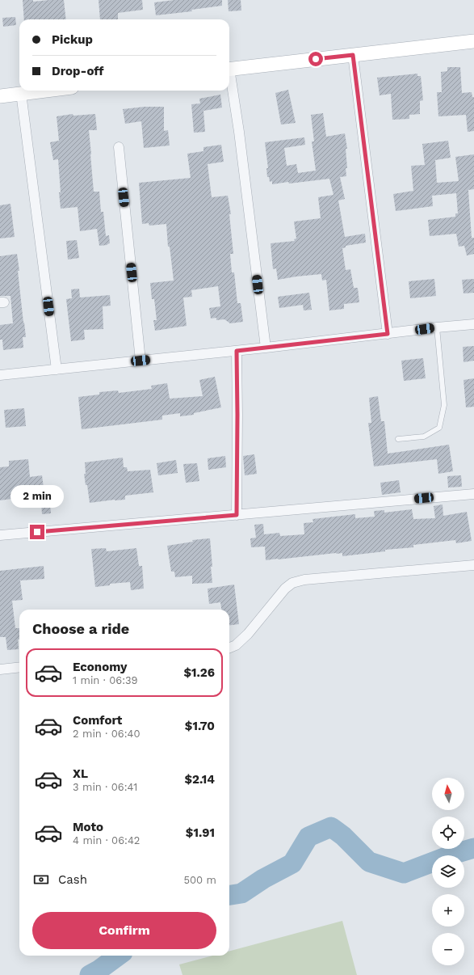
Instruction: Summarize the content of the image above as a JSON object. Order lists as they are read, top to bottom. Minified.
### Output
{"north":"top","page":{"banner":["Pickup","Drop-off"],"bubble":"2 min","heading":"Choose a ride","list":[{"name":"Economy","note":"1 min · 06:39","value":"$1.26"},{"name":"Comfort","note":"2 min · 06:40","value":"$1.70"},{"name":"XL","note":"3 min · 06:41","value":"$2.14"},{"name":"Moto","note":"4 min · 06:42","value":"$1.91"}],"map_buttons":["+","−"],"pay":["Cash","500 m"],"buttons":"Confirm"}}
